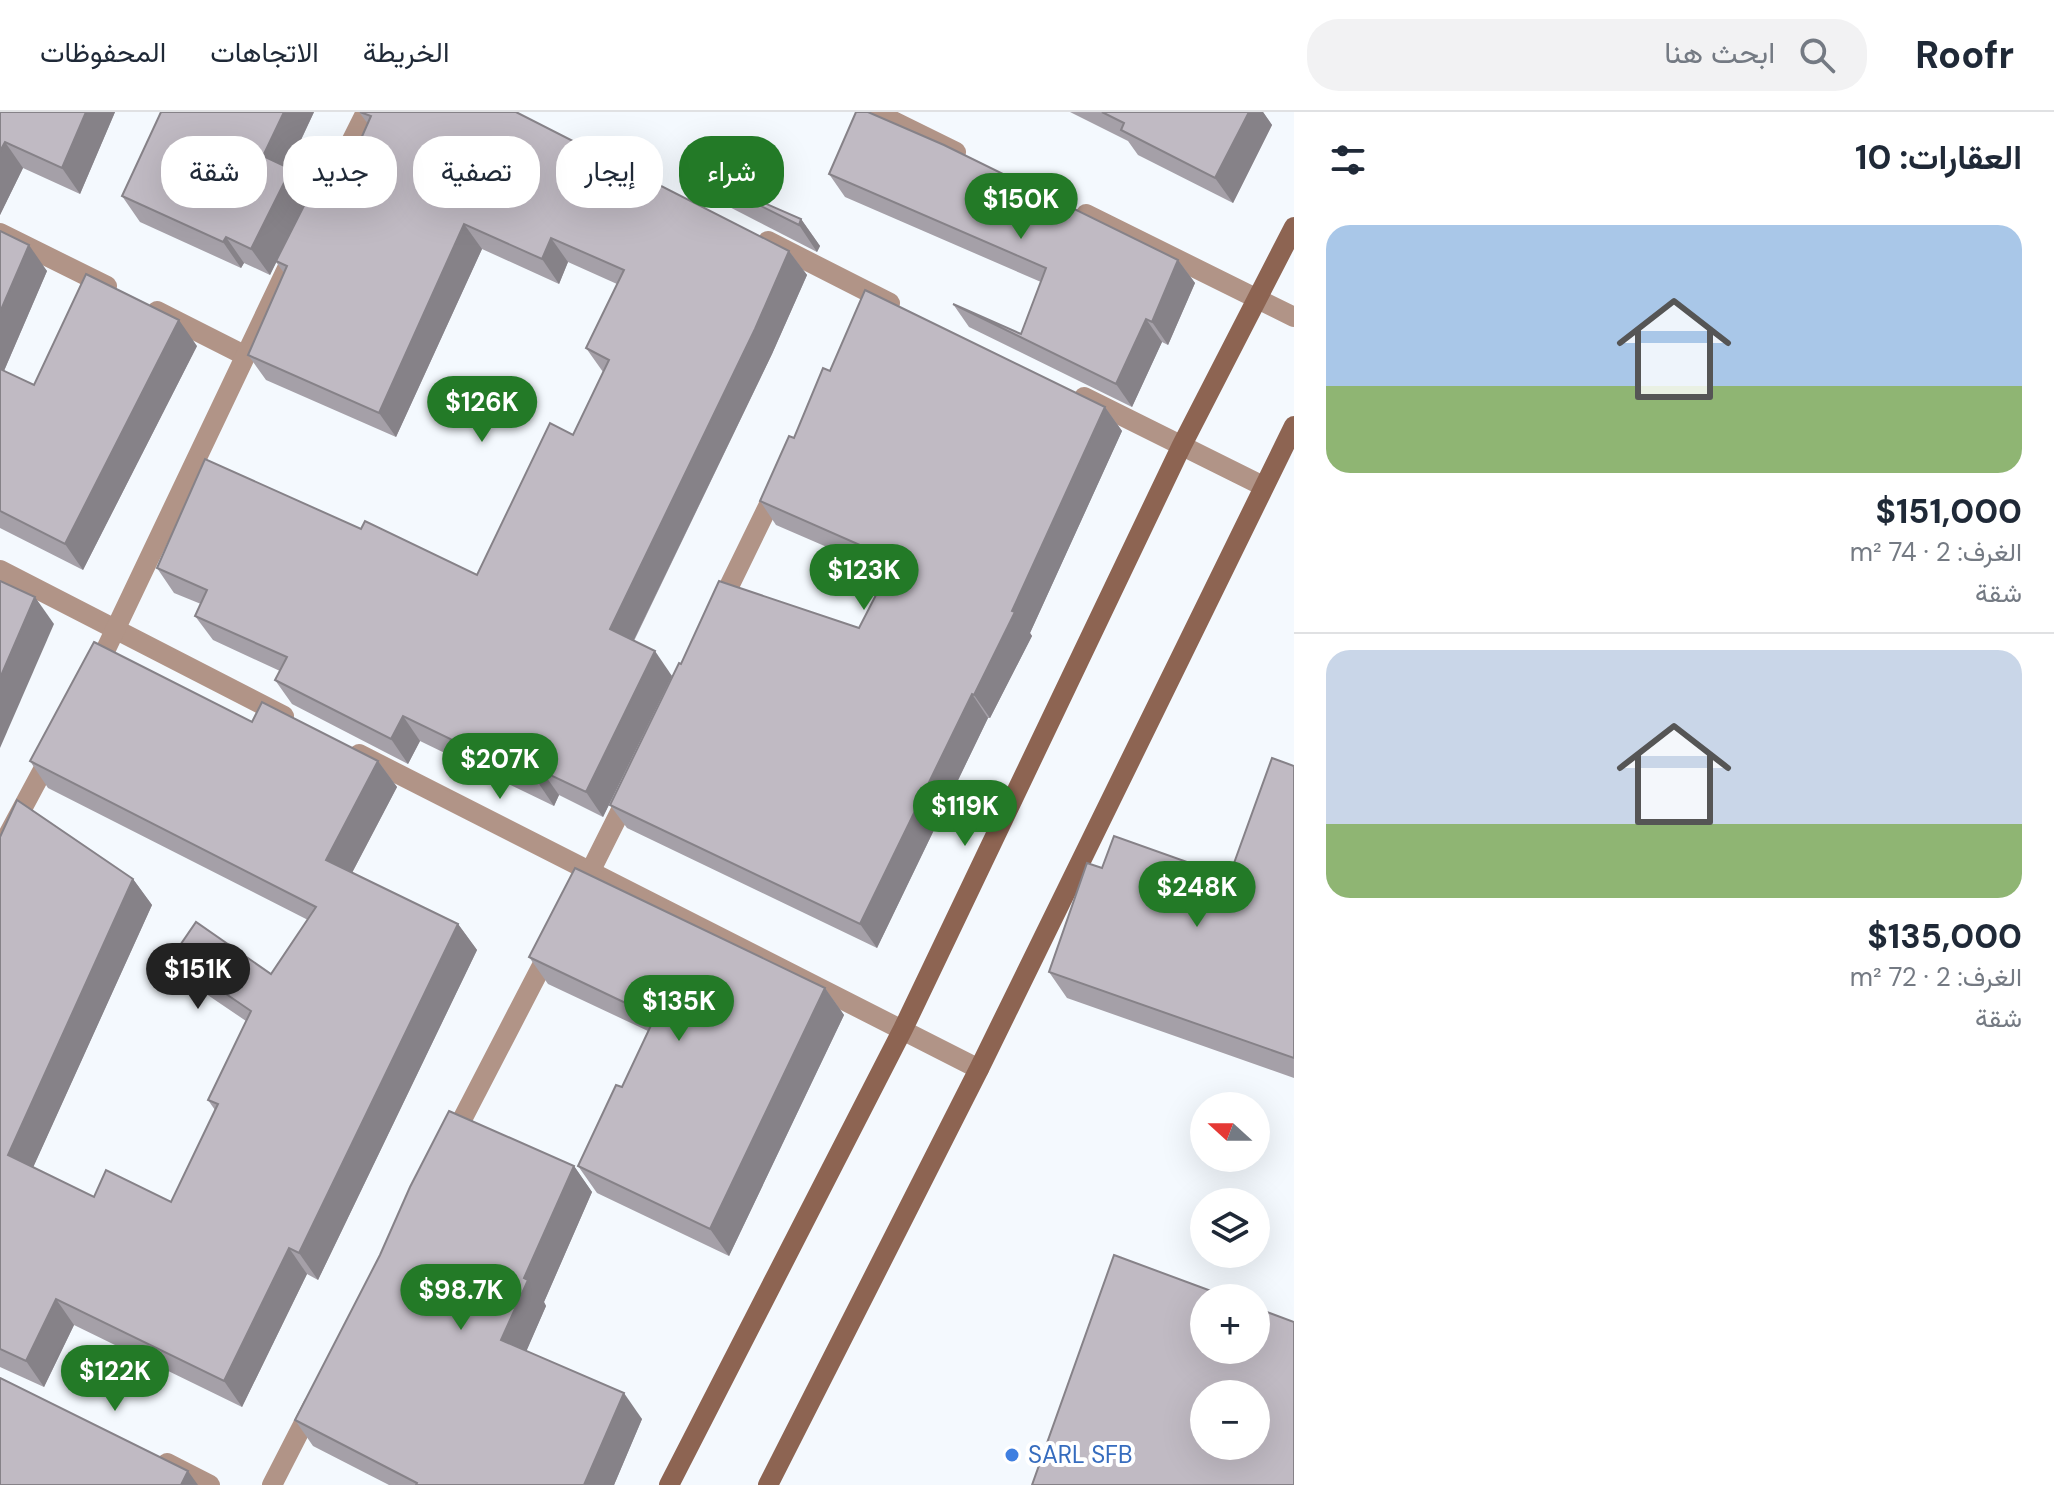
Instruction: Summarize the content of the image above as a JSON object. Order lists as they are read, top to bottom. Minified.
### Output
{"places":["SARL SFB"],"north":"left","page":{"header":"Roofr","search":"ابحث هنا","nav":["الخريطة","الاتجاهات","المحفوظات"],"heading":"العقارات: 10","chip":["شراء","إيجار","تصفية","جديد","شقة"],"price":["$150K","$126K","$123K","$207K","$119K","$248K","$151K","$135K","$98.7K","$122K"],"list":[{"name":"$151,000","note":"الغرف: 2 · 74 m² · شقة"},{"name":"$135,000","note":"الغرف: 2 · 72 m² · شقة"}],"map_buttons":["+","−"]}}
